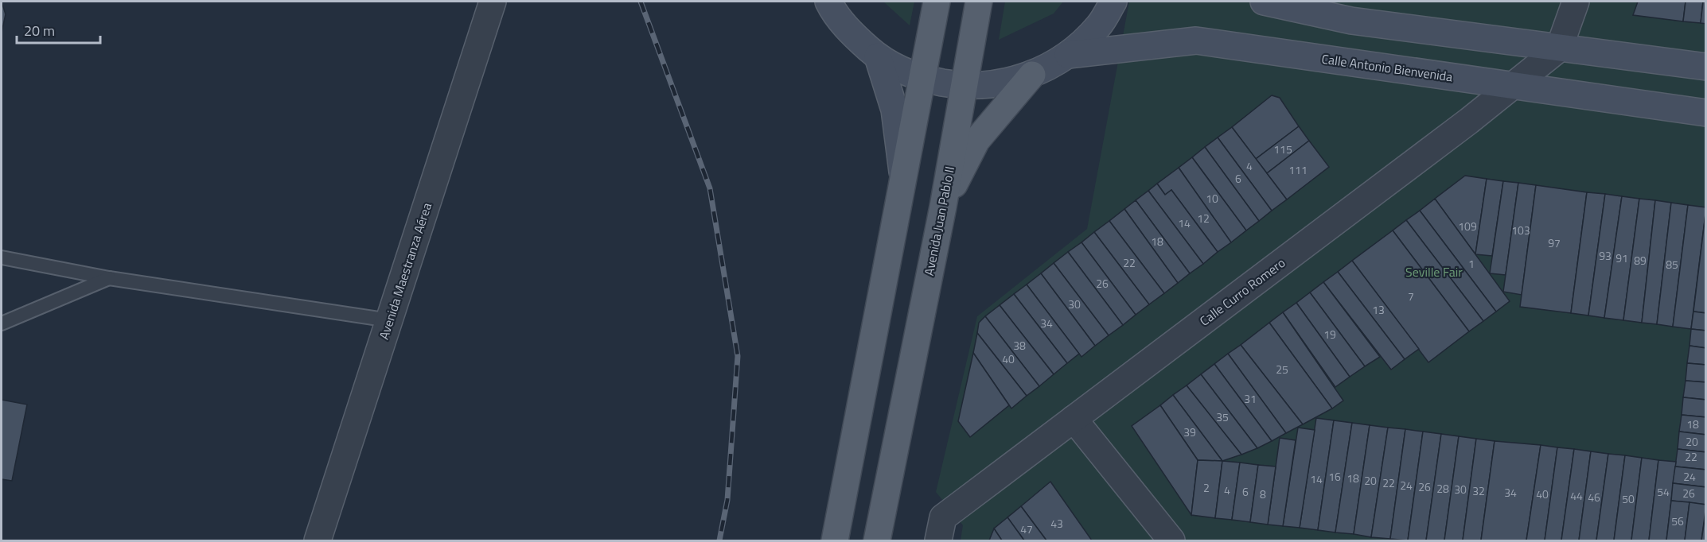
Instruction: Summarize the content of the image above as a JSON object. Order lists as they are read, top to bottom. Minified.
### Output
{"streets":{"main road":["Calle Antonio Bienvenida","Avenida Juan Pablo II"],"street":["Avenida Maestranza Aérea","Calle Curro Romero"]},"crossings":[["Calle Antonio Bienvenida","Calle Curro Romero"]],"parks":["Seville Fair"],"house_numbers":["115","4","111","6","10","12","14","109","103","18","97","93","91","89","22","1","85","26","7","30","13","34","19","38","40","25","31","35","18","39","20","22","16","24","18","14","20","22","24","26","2","28","30","4","32","6","54","34","26","8","40","44","46","50","56","43","47"],"scale_bar":"20 m"}
